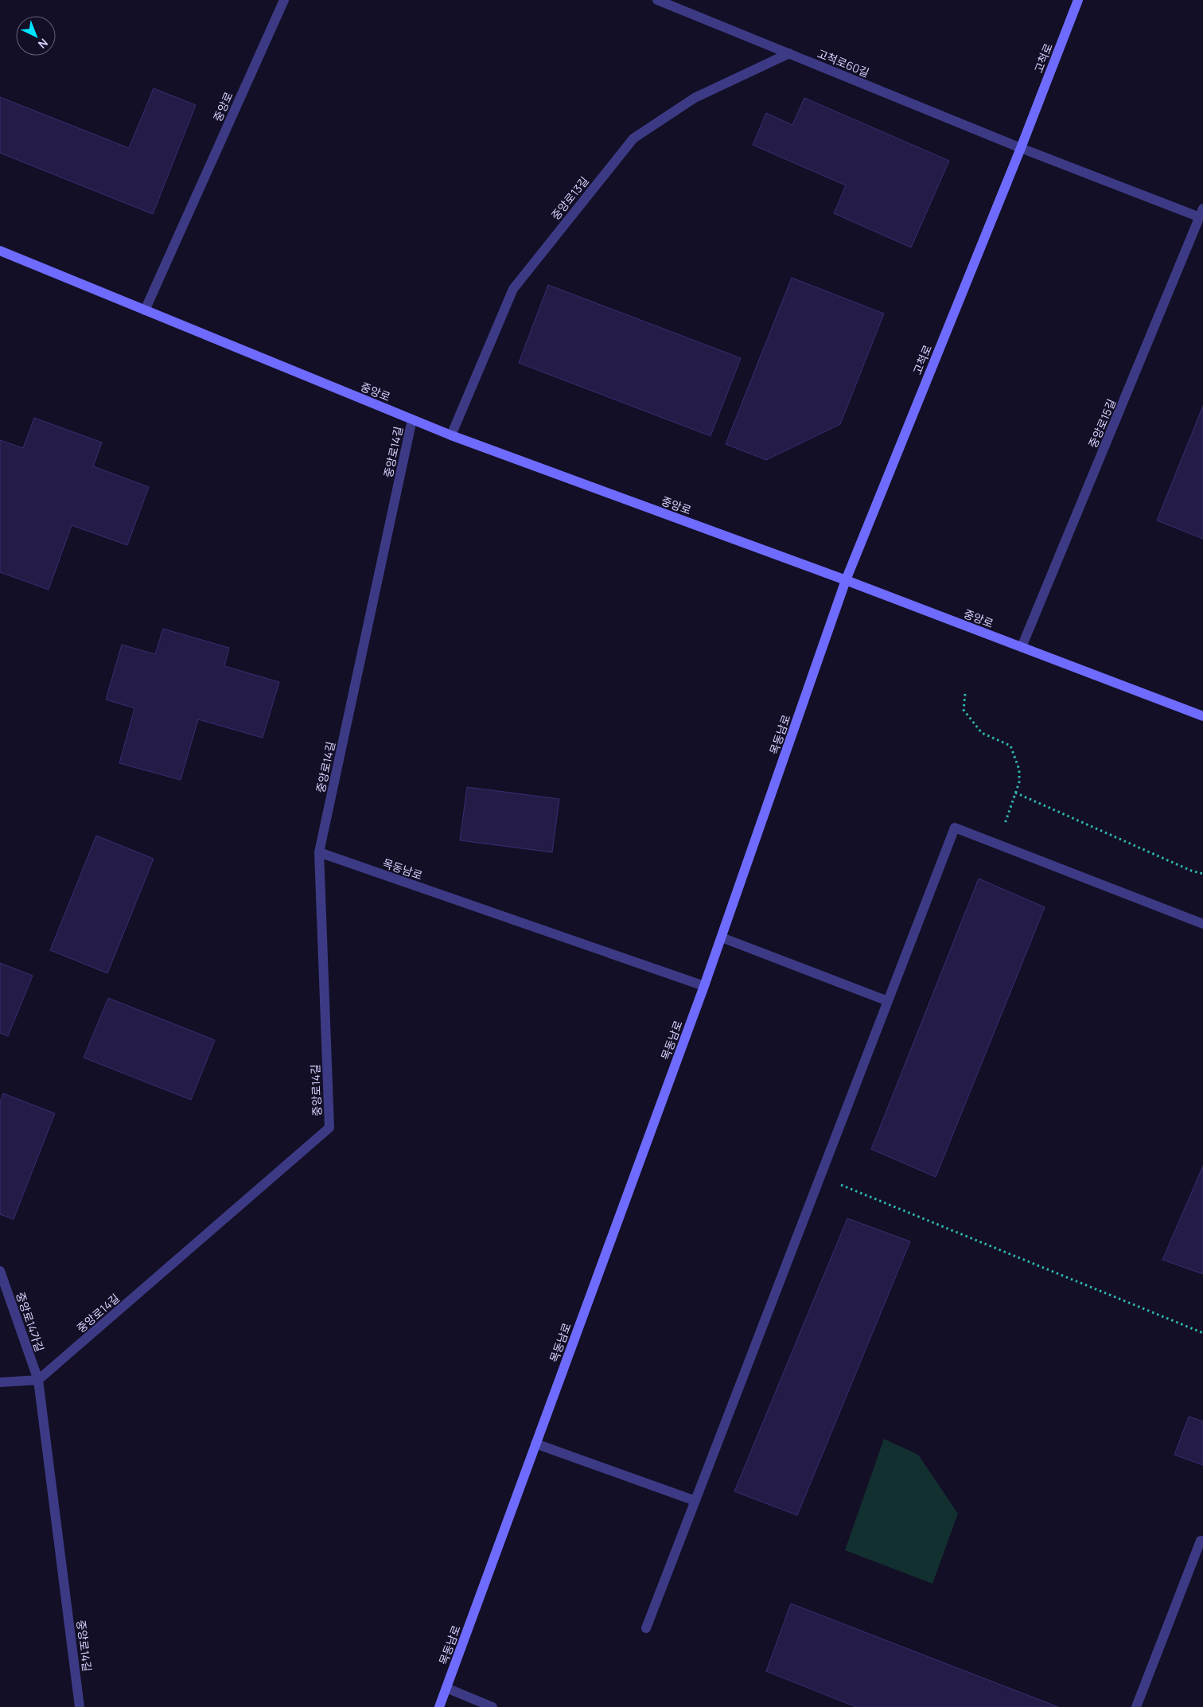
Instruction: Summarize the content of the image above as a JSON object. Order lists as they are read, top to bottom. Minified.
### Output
{"streets":{"main road":["고척로","중앙로","목동남로"],"street":["고척로60길","중앙로13길","중앙로15길","중앙로14길","중앙로14가길"]},"crossings":[["고척로","고척로60길"],["고척로","중앙로"],["고척로","목동남로"],["고척로60길","중앙로13길"],["중앙로","중앙로13길"],["중앙로","중앙로15길"],["중앙로","중앙로14길"],["중앙로","목동남로"],["중앙로14길","목동남로"],["중앙로14길","중앙로14가길"]],"north":"bottom right"}
